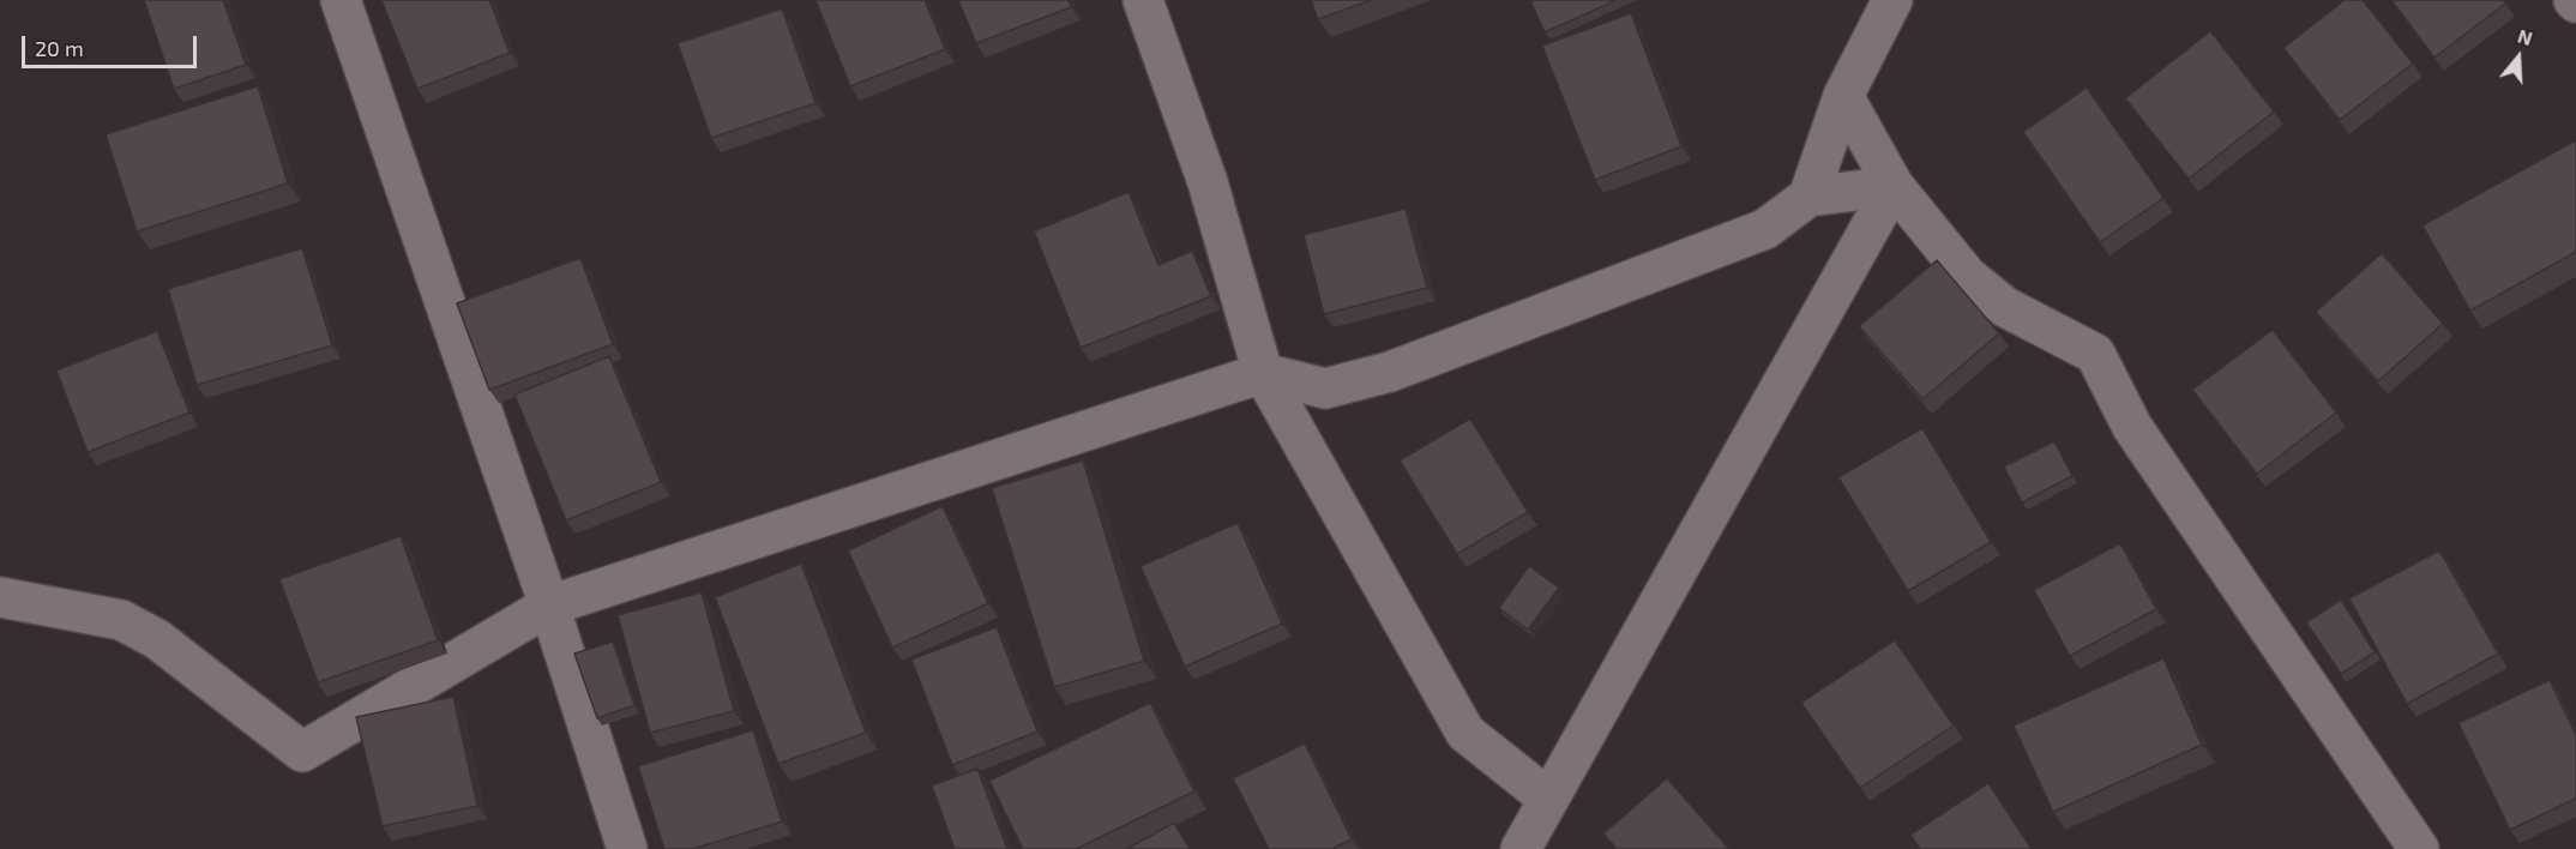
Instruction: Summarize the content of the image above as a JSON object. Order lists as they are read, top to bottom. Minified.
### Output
{"scale_bar":"20 m","north":"top"}
